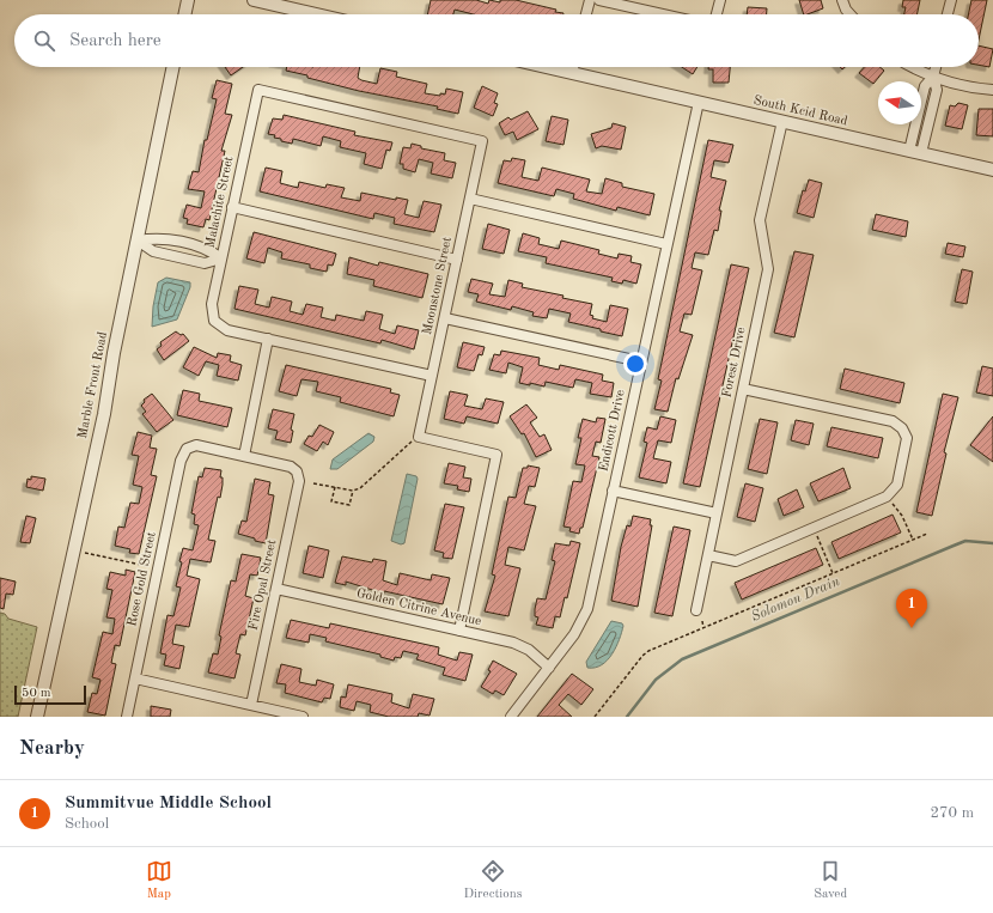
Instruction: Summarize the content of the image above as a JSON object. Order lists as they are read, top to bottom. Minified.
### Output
{"streets":{"street":["South Kcid Road","Malachite Street","Moonstone Street","Forest Drive","Marble Front Road","Endicott Drive","Rose Gold Street","Fire Opal Street","Golden Citrine Avenue"]},"crossings":[["South Kcid Road","Forest Drive"],["South Kcid Road","Endicott Drive"],["Malachite Street","Moonstone Street"],["Endicott Drive","Golden Citrine Avenue"],["Rose Gold Street","Fire Opal Street"],["Fire Opal Street","Golden Citrine Avenue"]],"water":["Solomon Drain"],"scale_bar":"50 m","north":"left","page":{"search":"Search here","pins":"1","scale":"50 m","heading":"Nearby","list":[{"mark":"1","name":"Summitvue Middle School","note":"School","value":"270 m"}],"nav":["Map","Directions","Saved"]}}
